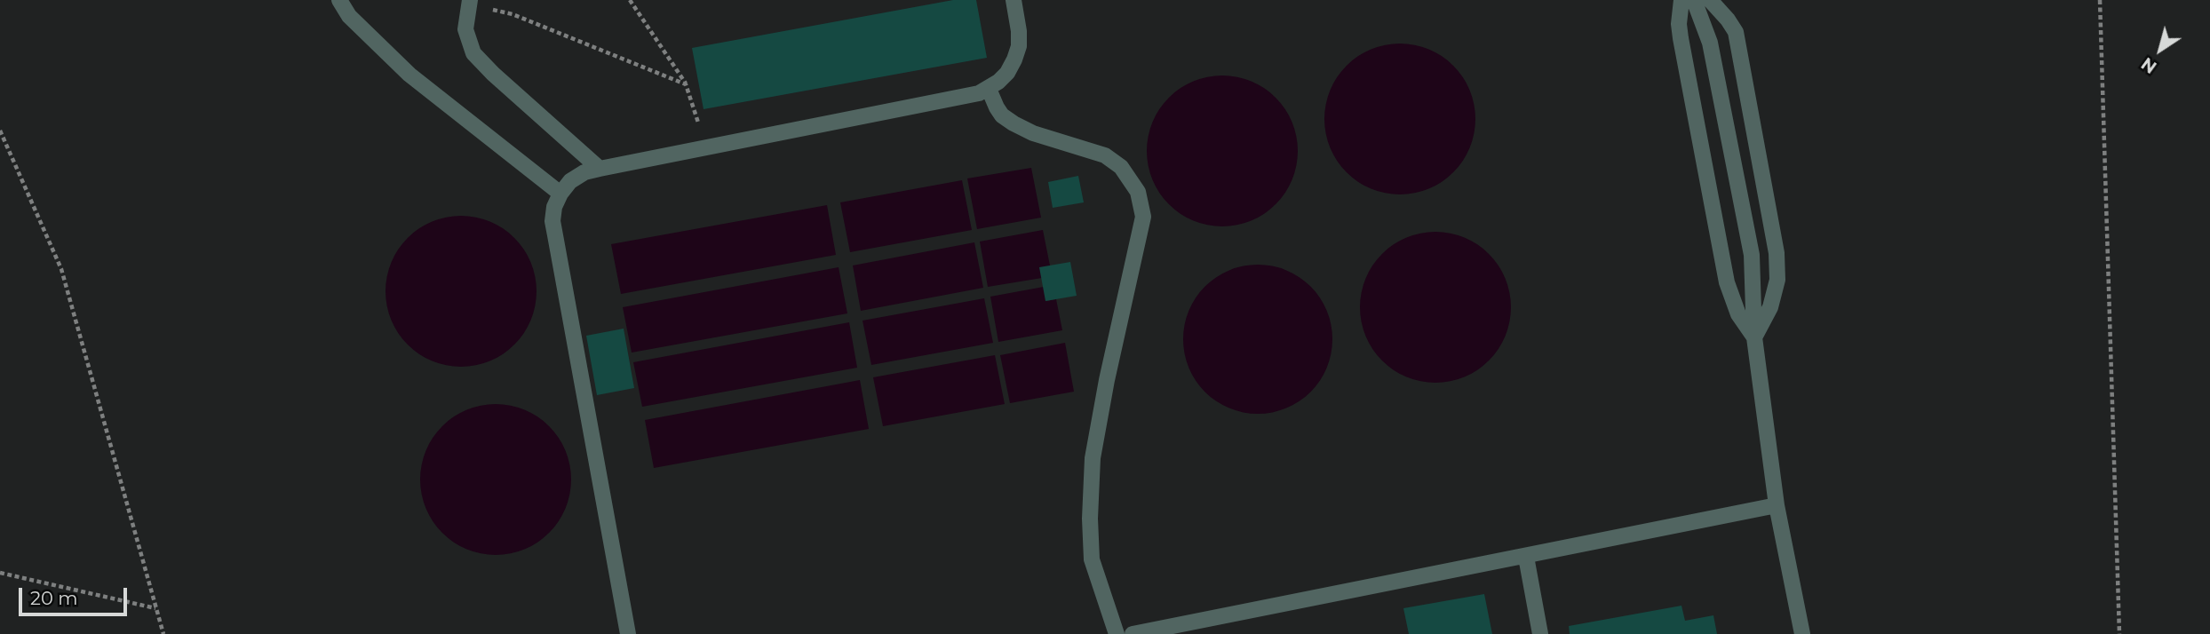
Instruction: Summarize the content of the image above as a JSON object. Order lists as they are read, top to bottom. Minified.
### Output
{"scale_bar":"20 m","north":"bottom left"}
